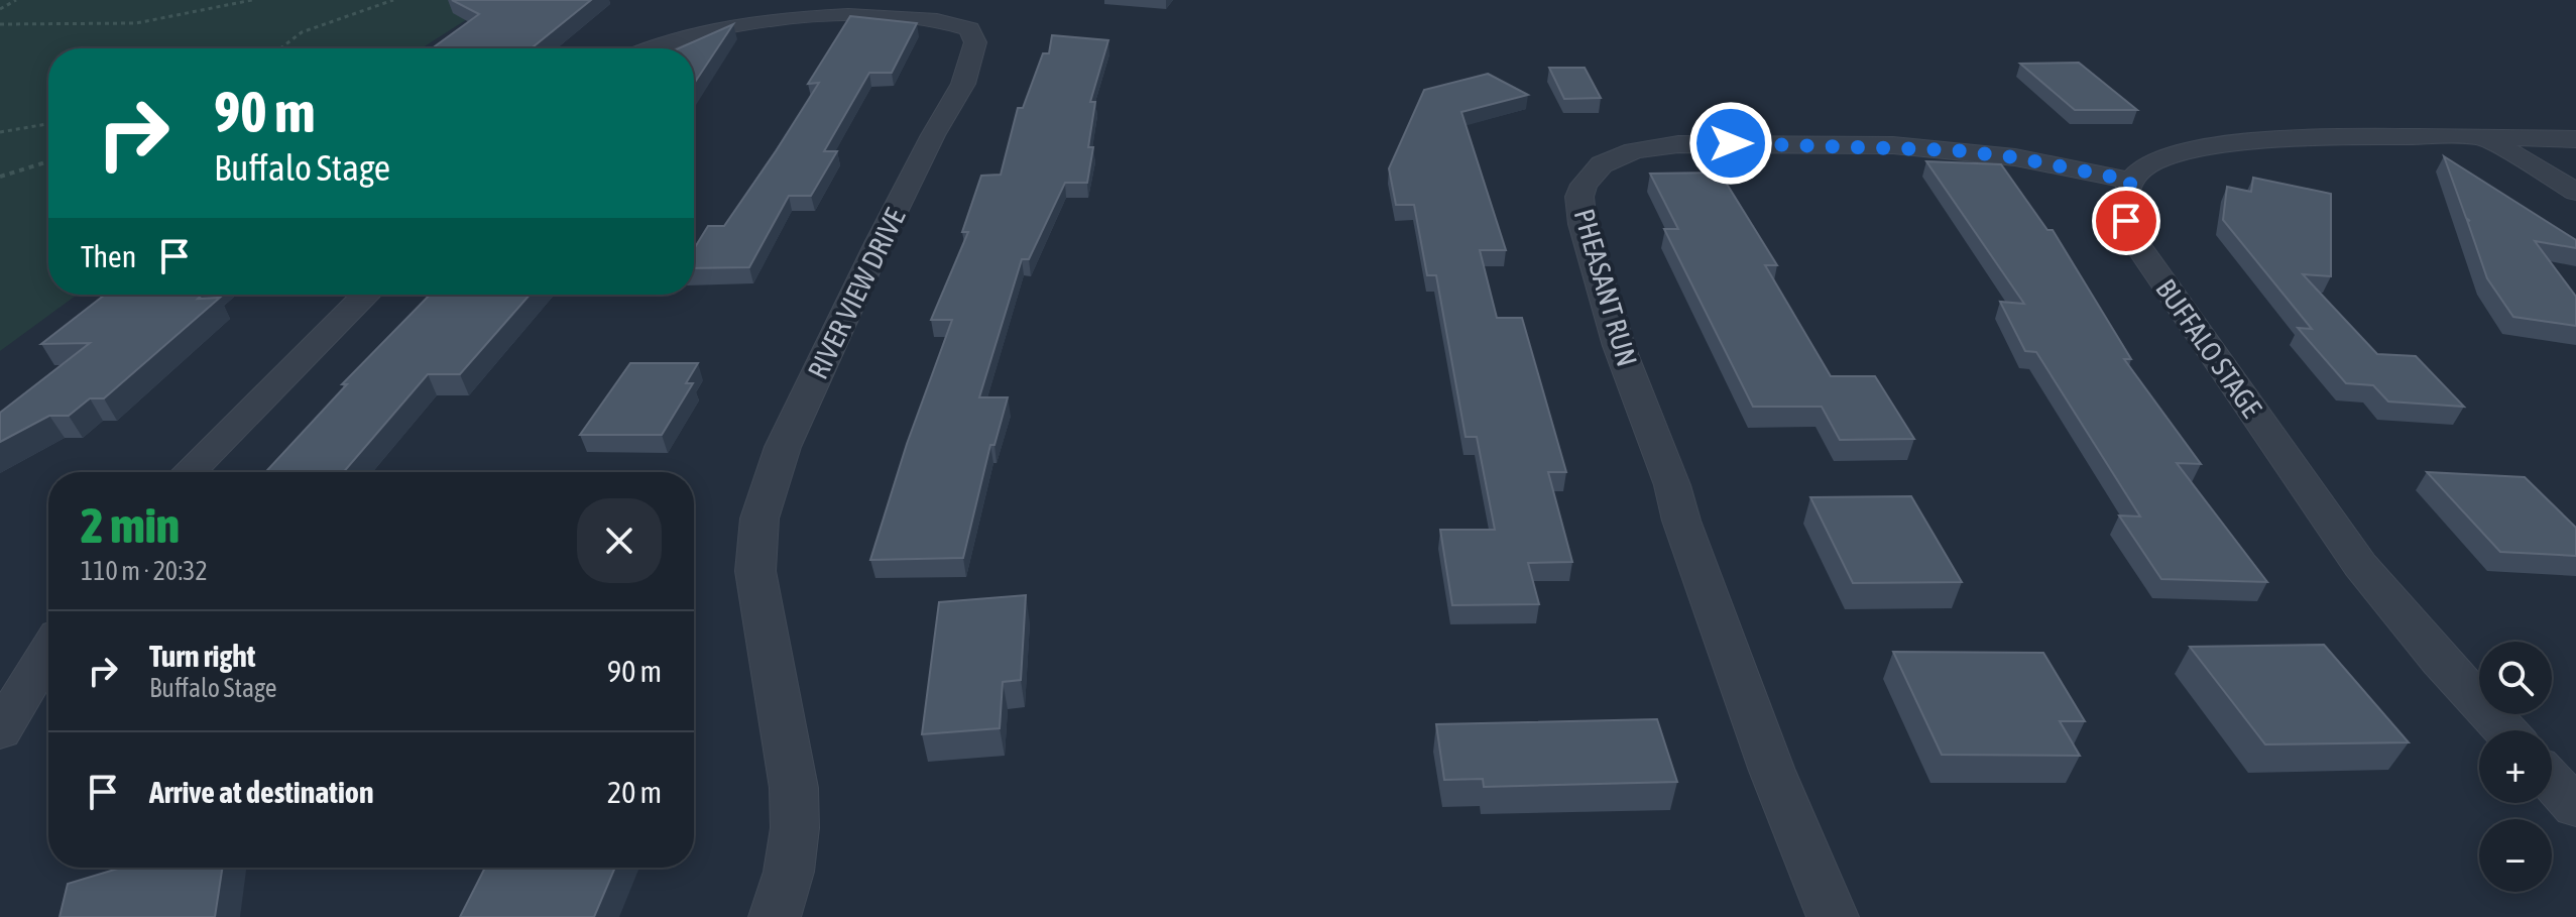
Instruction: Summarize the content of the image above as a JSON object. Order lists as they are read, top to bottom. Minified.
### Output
{"streets":{"street":["PHEASANT RUN","RIVER VIEW DRIVE","BUFFALO STAGE"]},"crossings":[["PHEASANT RUN","BUFFALO STAGE"]],"page":{"turn":["90 m","Buffalo Stage"],"then":"Then","heading":["2 min","110 m · 20:32"],"list":[{"name":"Turn right","note":"Buffalo Stage","value":"90 m"},{"name":"Arrive at destination","value":"20 m"}],"map_buttons":["+","−"]}}
